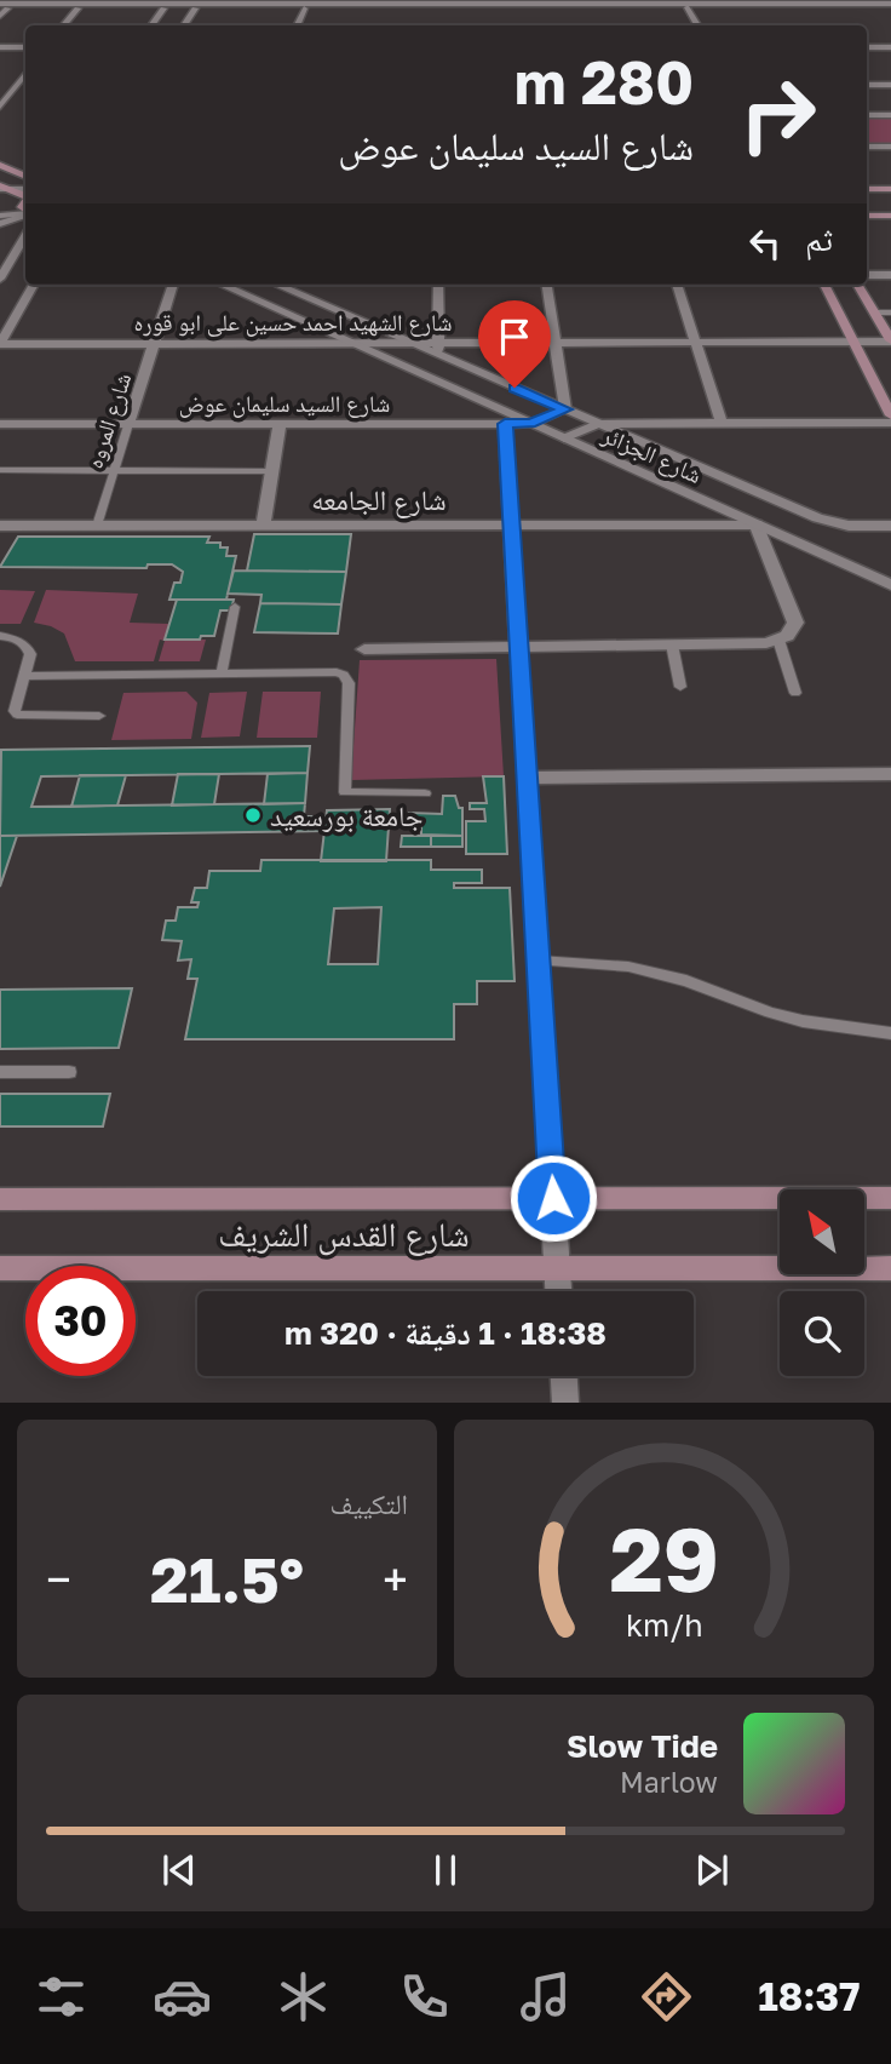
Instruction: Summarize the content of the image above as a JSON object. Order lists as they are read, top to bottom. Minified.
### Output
{"streets":{"main road":["شارع القدس الشريف"],"street":["شارع الشهيد احمد حسين على ابو قوره","شارع السيد سليمان عوض","شارع المروه","شارع الجزائر","شارع الجامعه"]},"crossings":[["شارع الشهيد احمد حسين على ابو قوره","شارع المروه"],["شارع الشهيد احمد حسين على ابو قوره","شارع الجزائر"],["شارع السيد سليمان عوض","شارع المروه"],["شارع السيد سليمان عوض","شارع الجزائر"],["شارع المروه","شارع الجامعه"],["شارع الجزائر","شارع الجامعه"]],"places":["جامعة بورسعيد"],"north":"top left","page":{"turn":["280 m","شارع السيد سليمان عوض"],"then":"ثم","limit":"30","trip":"18:38 · 1 دقيقة · 320 m","tile":"التكييف","heat":["−","21.5°","+"],"song":["Slow Tide","Marlow"],"tabs":"18:37","gauge":["29","km/h"]}}
